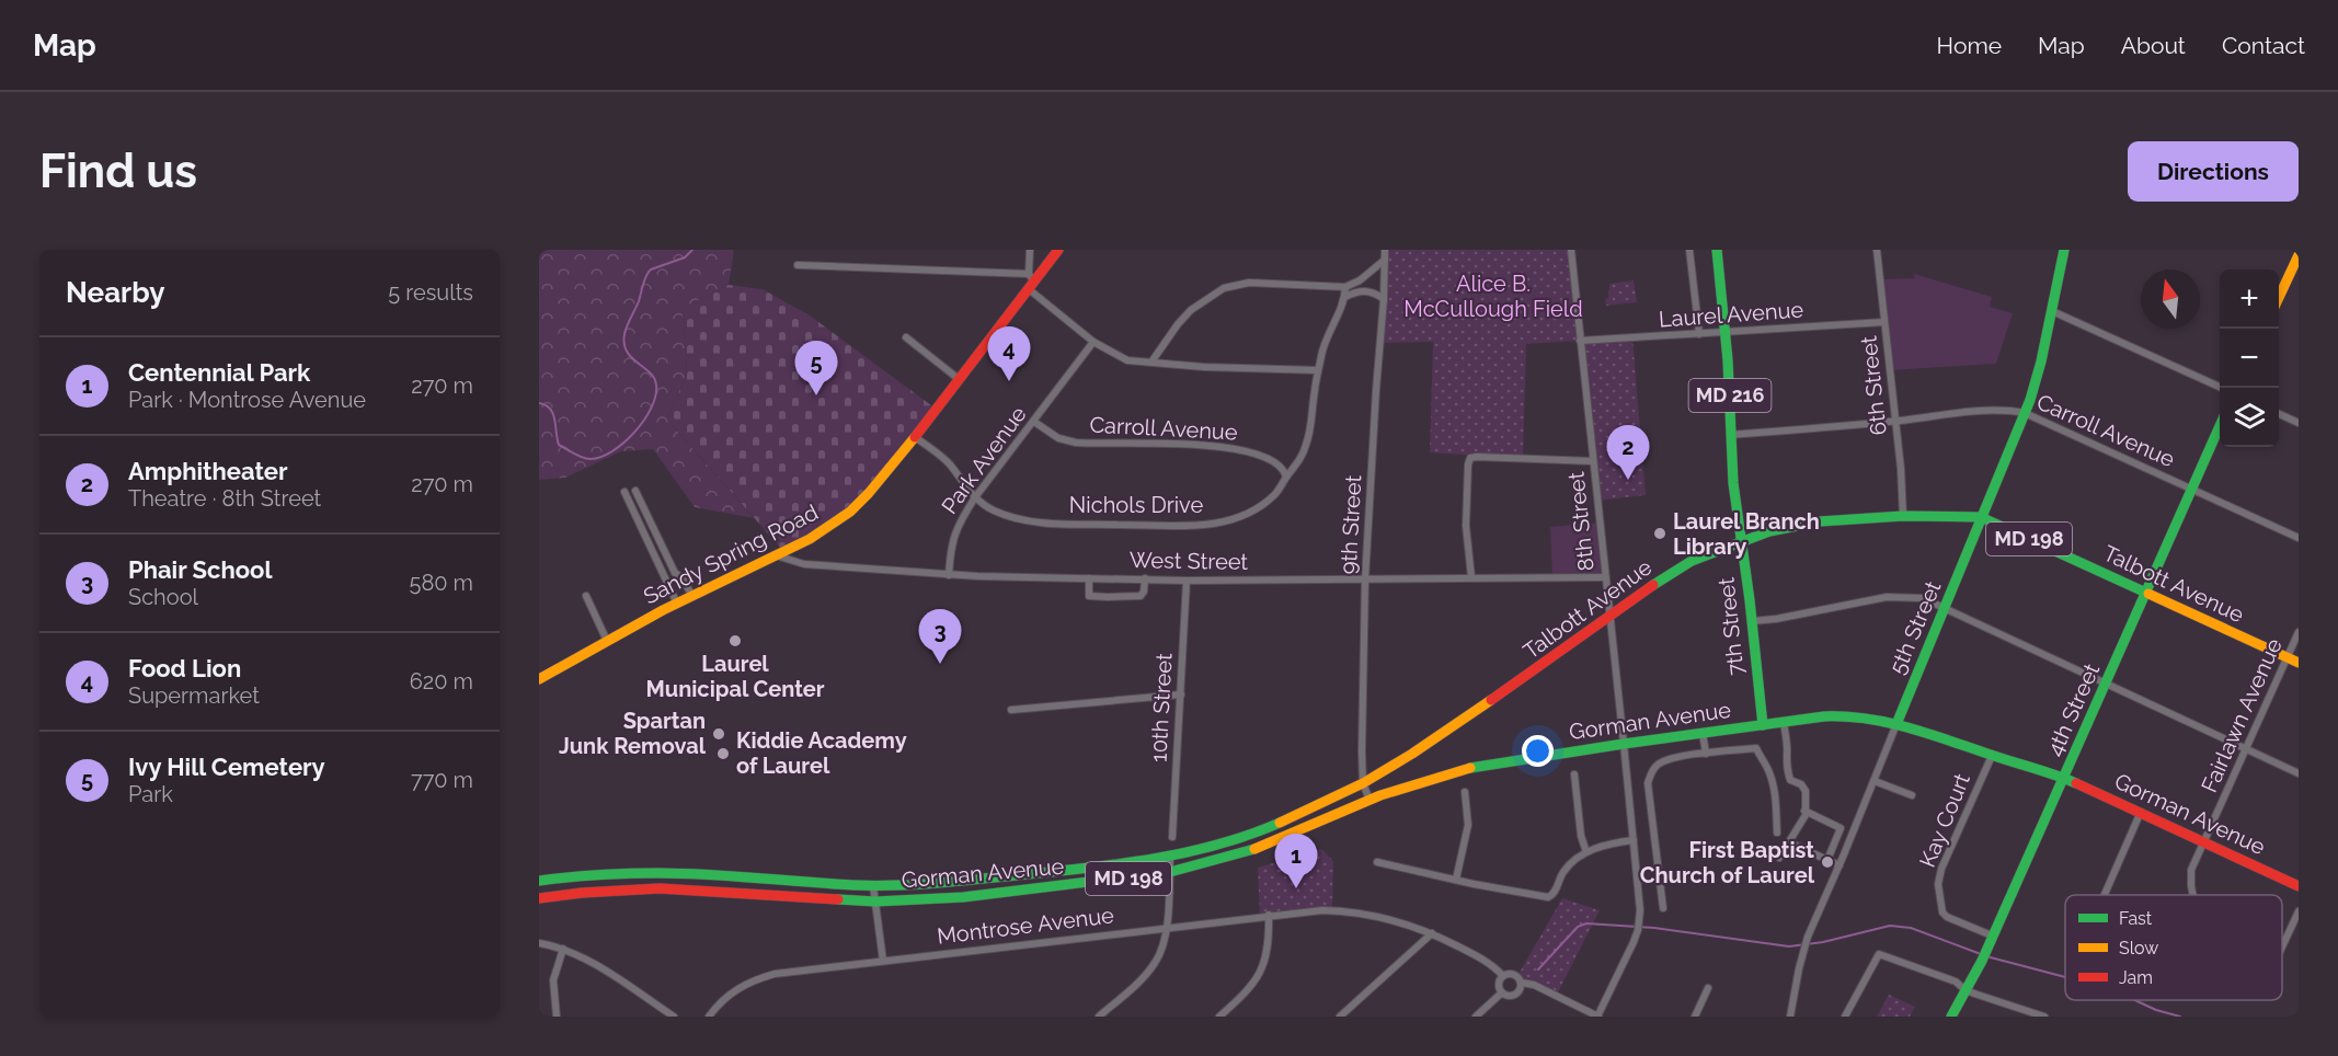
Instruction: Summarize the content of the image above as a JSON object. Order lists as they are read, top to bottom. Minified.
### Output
{"streets":{"main road":["MD 216","MD 198","Sandy Spring Road","Talbott Avenue","7th Street","5th Street","4th Street","Gorman Avenue"],"street":["Laurel Avenue","6th Street","Carroll Avenue","Park Avenue","Nichols Drive","8th Street","9th Street","West Street","10th Street","Fairlawn Avenue","Kay Court","Montrose Avenue"]},"crossings":[["Laurel Avenue","6th Street"],["Laurel Avenue","8th Street"],["Laurel Avenue","7th Street"],["6th Street","Carroll Avenue"],["6th Street","Talbott Avenue"],["Carroll Avenue","Park Avenue"],["Carroll Avenue","Nichols Drive"],["Carroll Avenue","7th Street"],["Carroll Avenue","5th Street"],["Carroll Avenue","4th Street"],["Park Avenue","Nichols Drive"],["Park Avenue","West Street"],["Nichols Drive","Sandy Spring Road"],["8th Street","West Street"],["8th Street","Talbott Avenue"],["8th Street","Gorman Avenue"],["9th Street","West Street"],["9th Street","Talbott Avenue"],["9th Street","Gorman Avenue"],["MD 198","Gorman Avenue"],["Sandy Spring Road","West Street"],["West Street","10th Street"],["Talbott Avenue","7th Street"],["Talbott Avenue","5th Street"],["Talbott Avenue","4th Street"],["Talbott Avenue","Fairlawn Avenue"],["Talbott Avenue","Gorman Avenue"],["7th Street","Gorman Avenue"],["5th Street","Gorman Avenue"],["5th Street","Kay Court"],["4th Street","Gorman Avenue"],["4th Street","Kay Court"],["Fairlawn Avenue","Gorman Avenue"],["Gorman Avenue","Kay Court"]],"parks":["Alice B. McCullough Field"],"places":["Laurel Branch Library","Laurel Municipal Center","Spartan Junk Removal","Kiddie Academy of Laurel","First Baptist Church of Laurel"],"legend":["Fast","Slow","Jam"],"north":"top","page":{"header":"Map","nav":["Home","Map","About","Contact"],"buttons":"Directions","title":"Find us","heading":["Nearby","5 results"],"map_buttons":["+","−"],"pins":["4","5","2","3","1"],"list":[{"mark":"1","name":"Centennial Park","note":"Park · Montrose Avenue","value":"270 m"},{"mark":"2","name":"Amphitheater","note":"Theatre · 8th Street","value":"270 m"},{"mark":"3","name":"Phair School","note":"School","value":"580 m"},{"mark":"4","name":"Food Lion","note":"Supermarket","value":"620 m"},{"mark":"5","name":"Ivy Hill Cemetery","note":"Park","value":"770 m"}]}}
